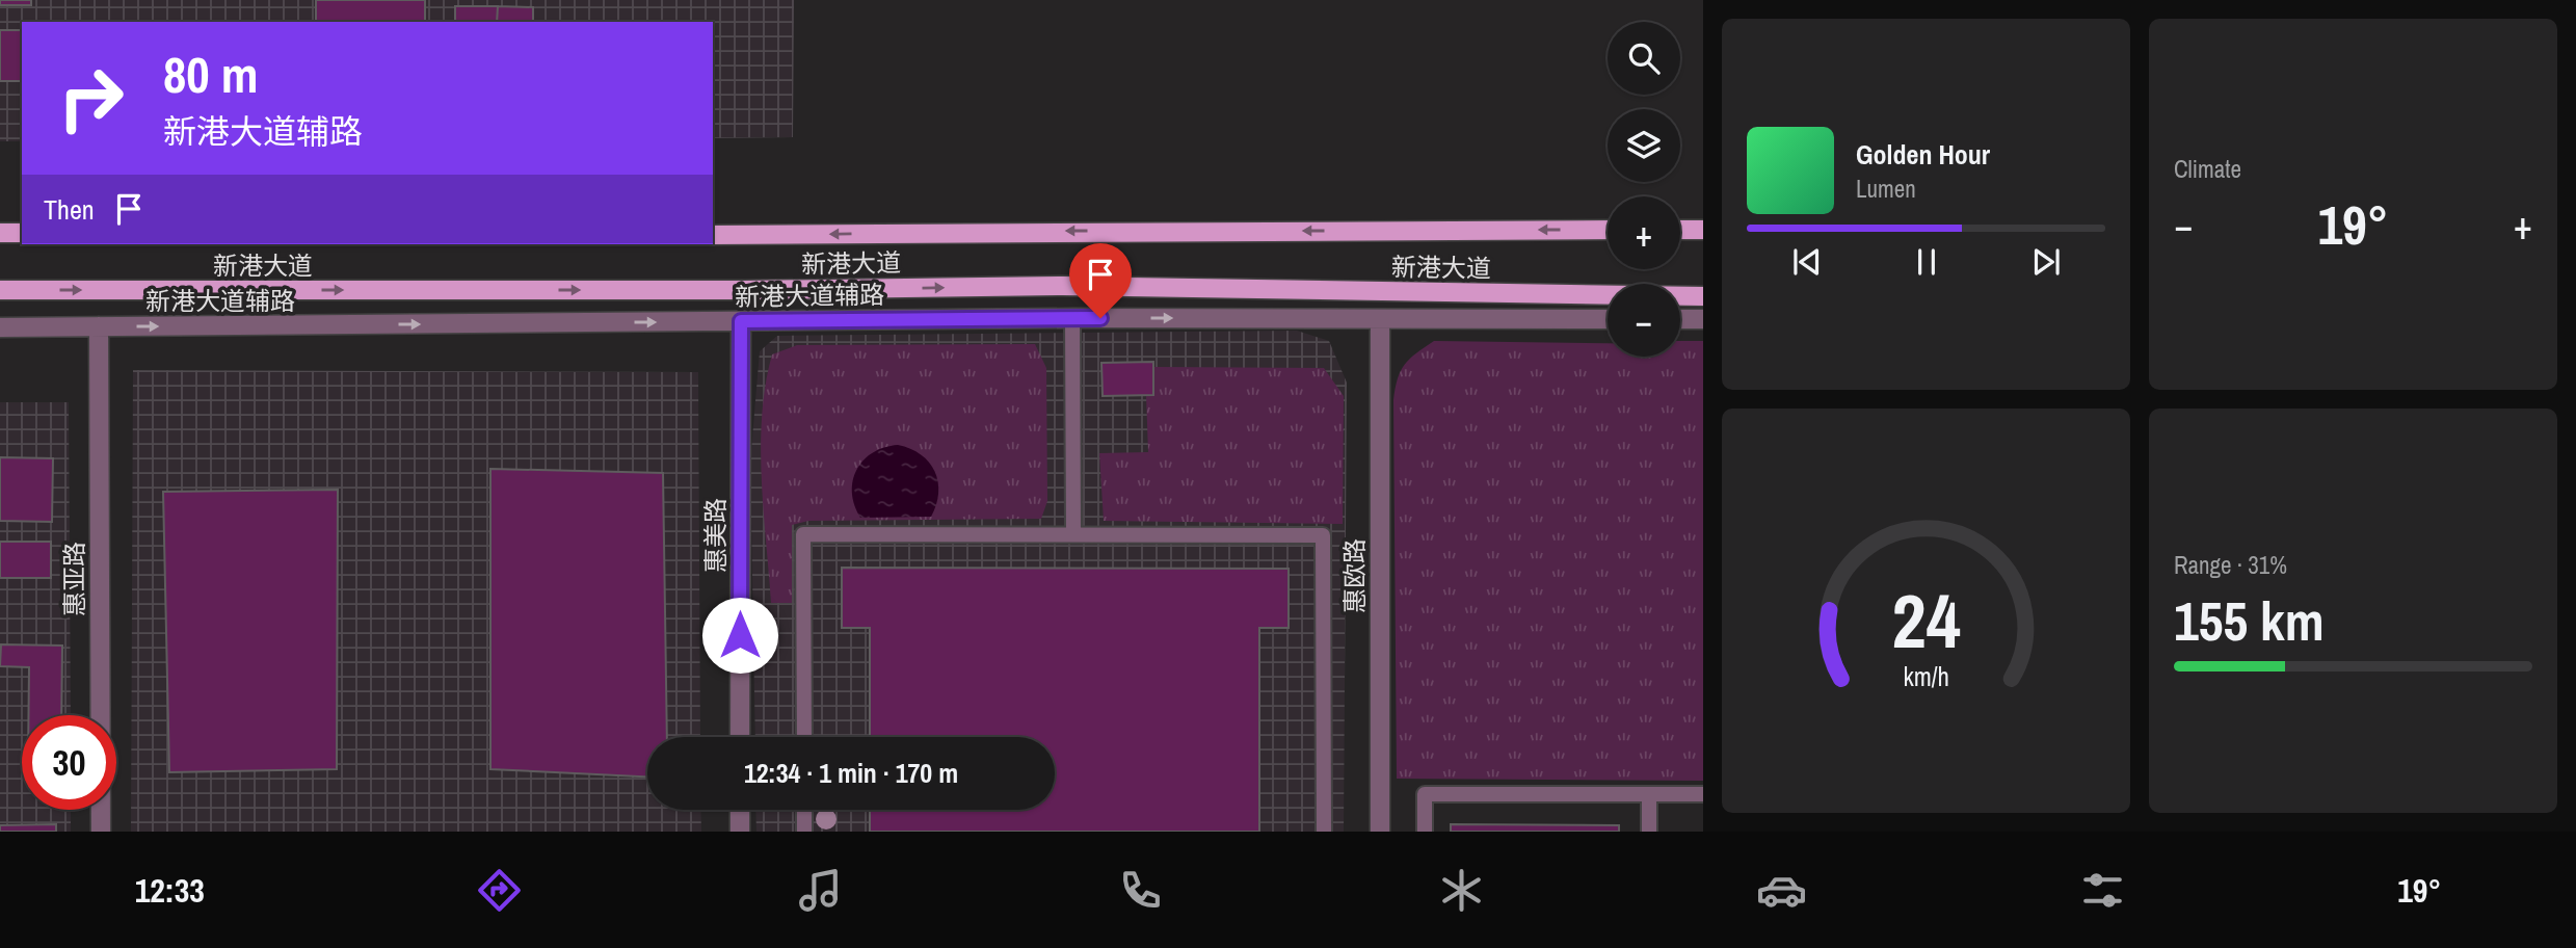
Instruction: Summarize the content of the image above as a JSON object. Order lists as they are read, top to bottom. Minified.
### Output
{"streets":{"main road":["新港大道"],"street":["新港大道辅路","惠美路","惠欧路","惠亚路"]},"crossings":[["新港大道辅路","惠美路"],["新港大道辅路","惠欧路"],["新港大道辅路","惠亚路"]],"one_way":["新港大道辅路"],"page":{"tile":["Climate",["Range · 31%","155 km"]],"map_buttons":["+","−"],"turn":["80 m","新港大道辅路"],"song":["Golden Hour","Lumen"],"then":"Then","heat":["−","19°","+"],"limit":"30","trip":"12:34 · 1 min · 170 m","tabs":["12:33","19°"],"gauge":["24","km/h"]}}
